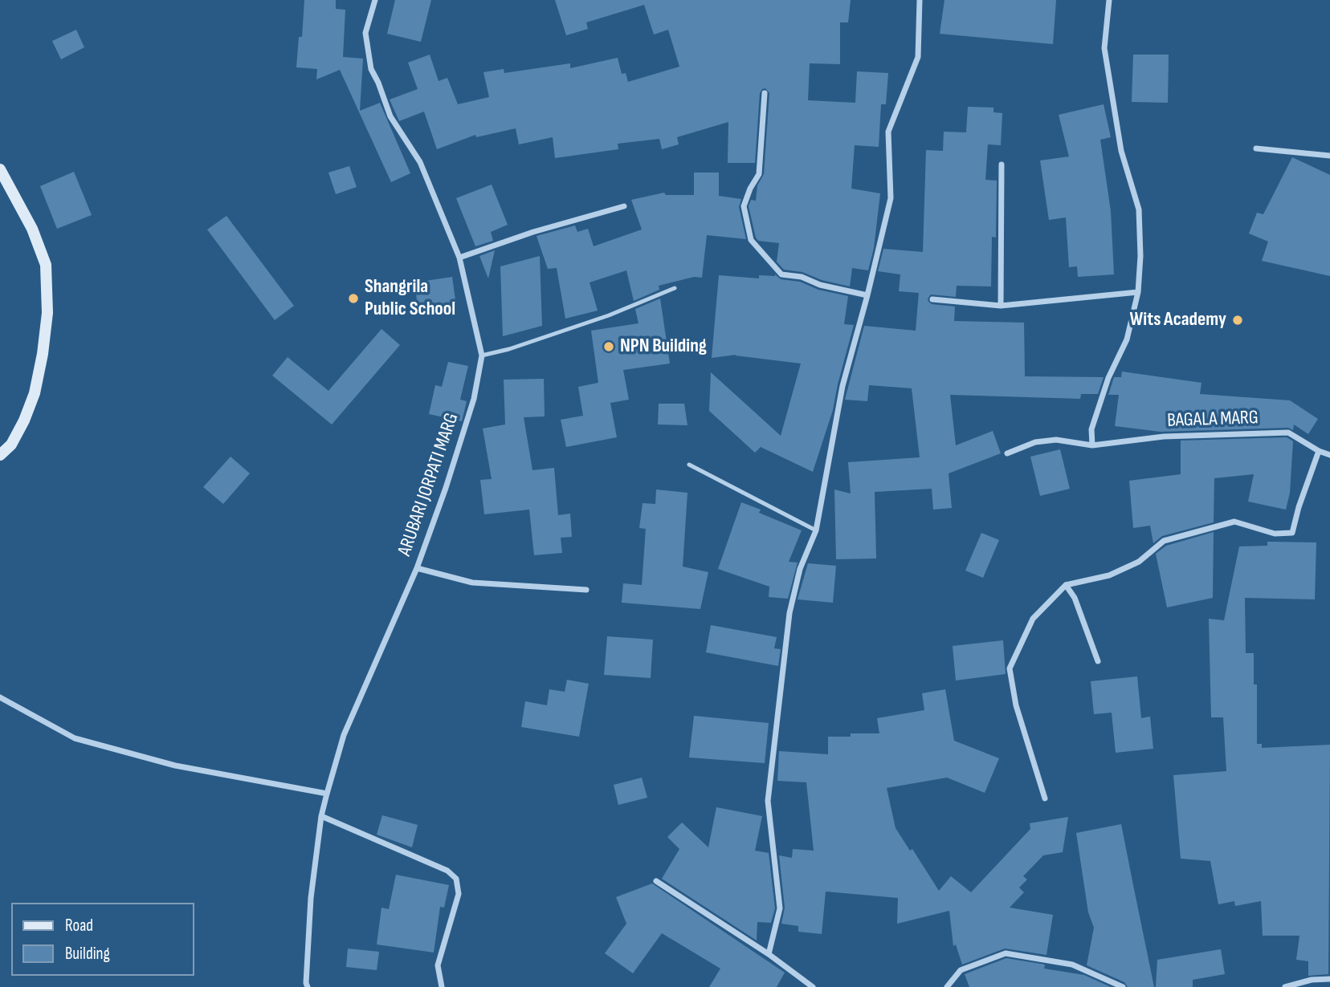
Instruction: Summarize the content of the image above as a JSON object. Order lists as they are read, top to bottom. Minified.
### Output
{"streets":{"street":["BAGALA MARG","ARUBARI JORPATI MARG"]},"places":["Shangrila Public School","Wits Academy","NPN Building"],"legend":["Road","Building"]}
